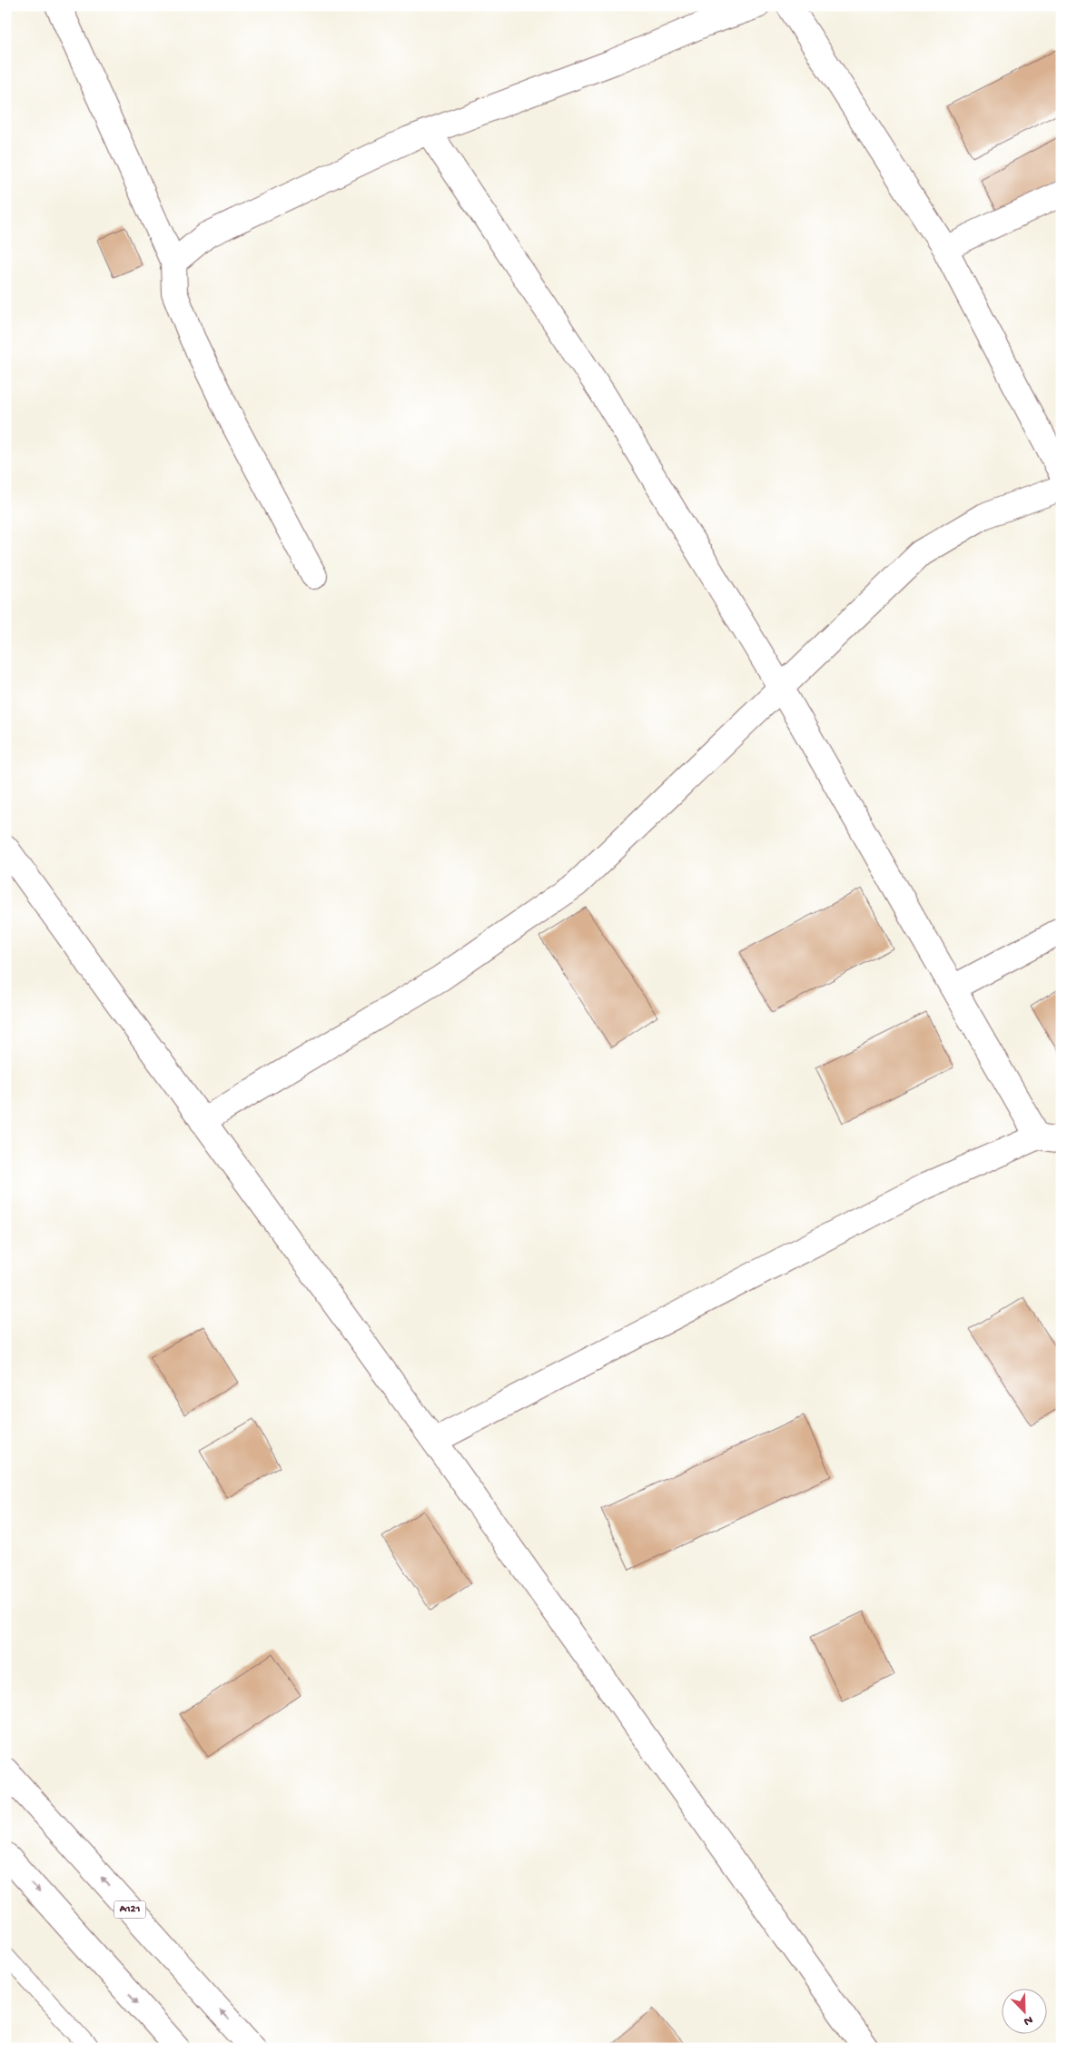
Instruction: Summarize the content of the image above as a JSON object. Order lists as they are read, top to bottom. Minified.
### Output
{"streets":{"main road":["A121"]},"north":"bottom right"}
